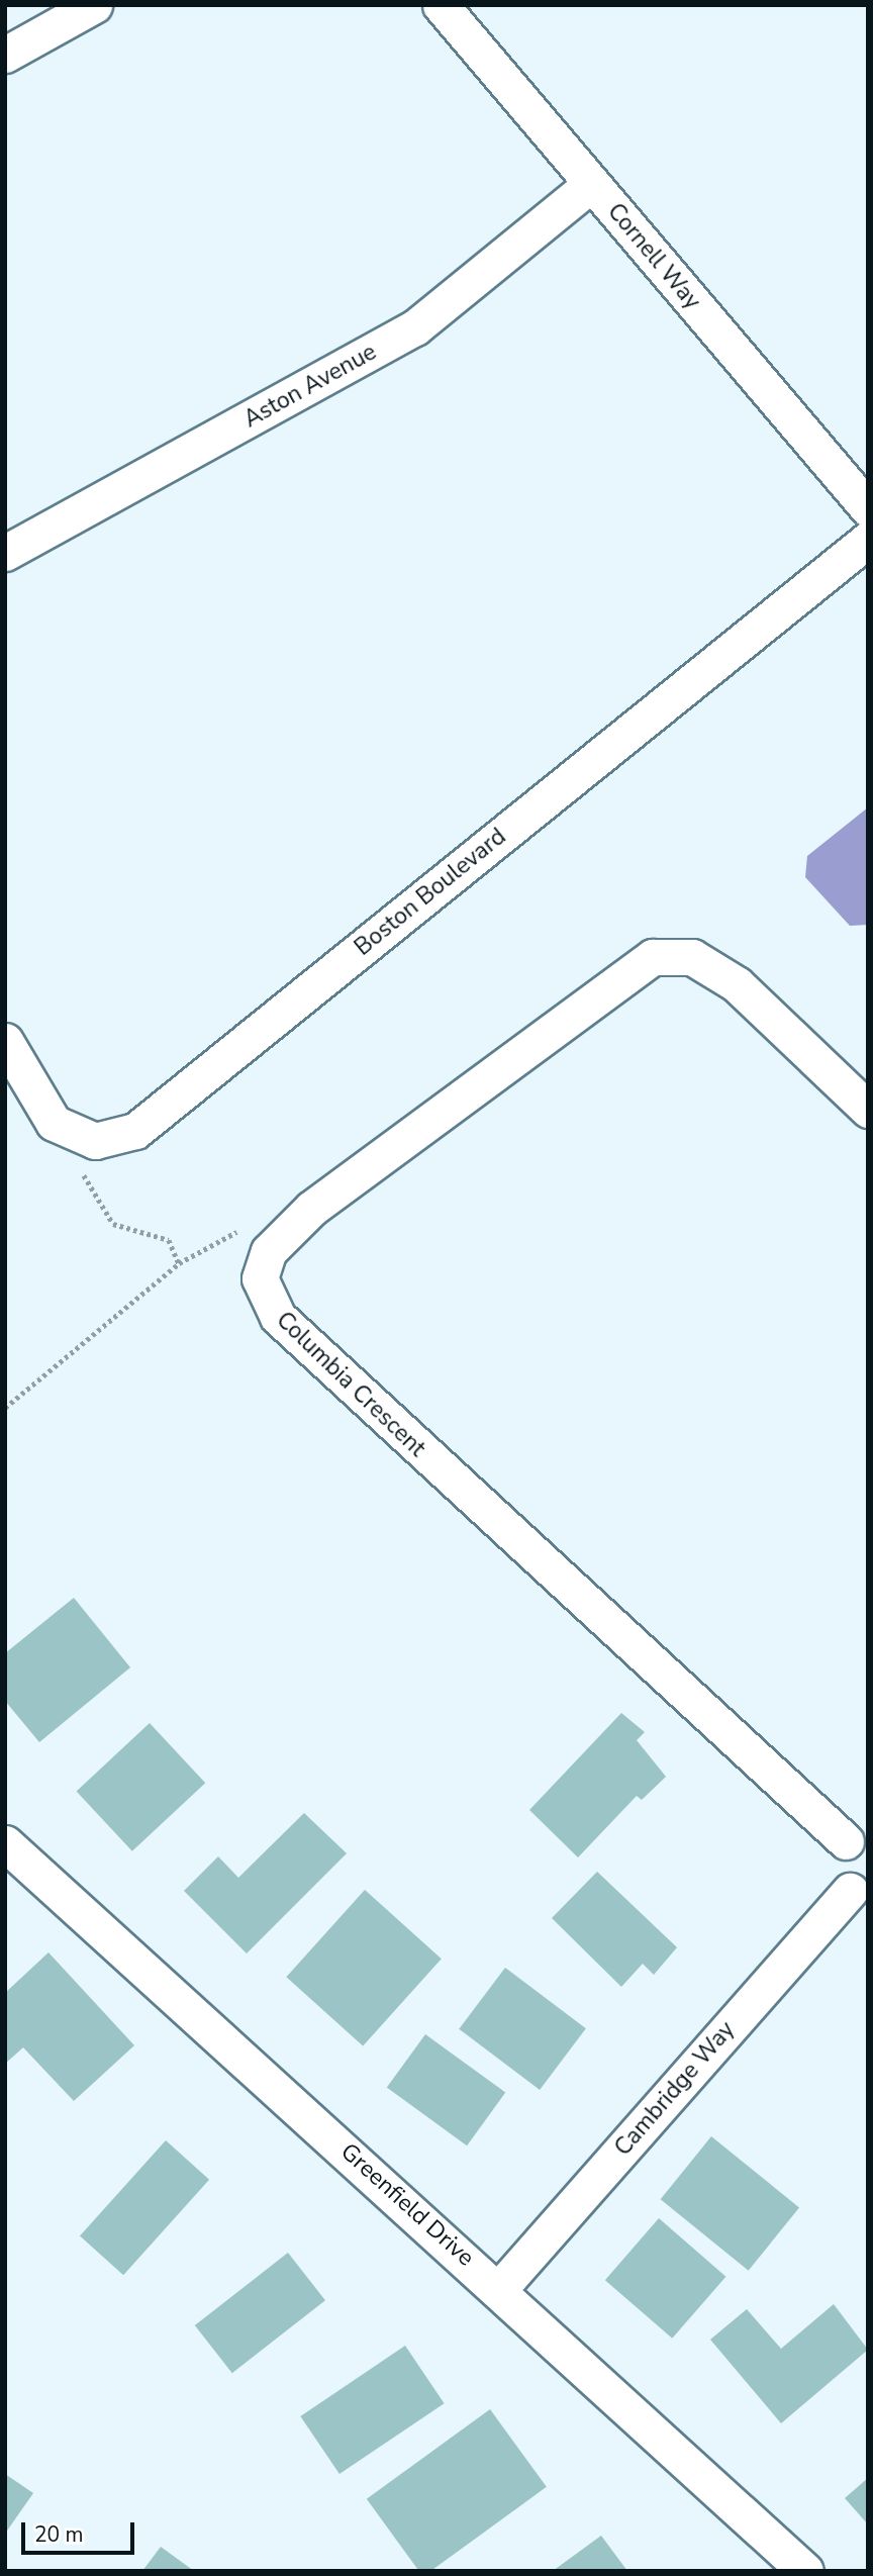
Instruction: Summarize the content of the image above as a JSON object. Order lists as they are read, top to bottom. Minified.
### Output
{"streets":{"street":["Cornell Way","Aston Avenue","Boston Boulevard","Columbia Crescent","Cambridge Way","Greenfield Drive"]},"crossings":[["Cornell Way","Aston Avenue"],["Cambridge Way","Greenfield Drive"]],"scale_bar":"20 m"}
